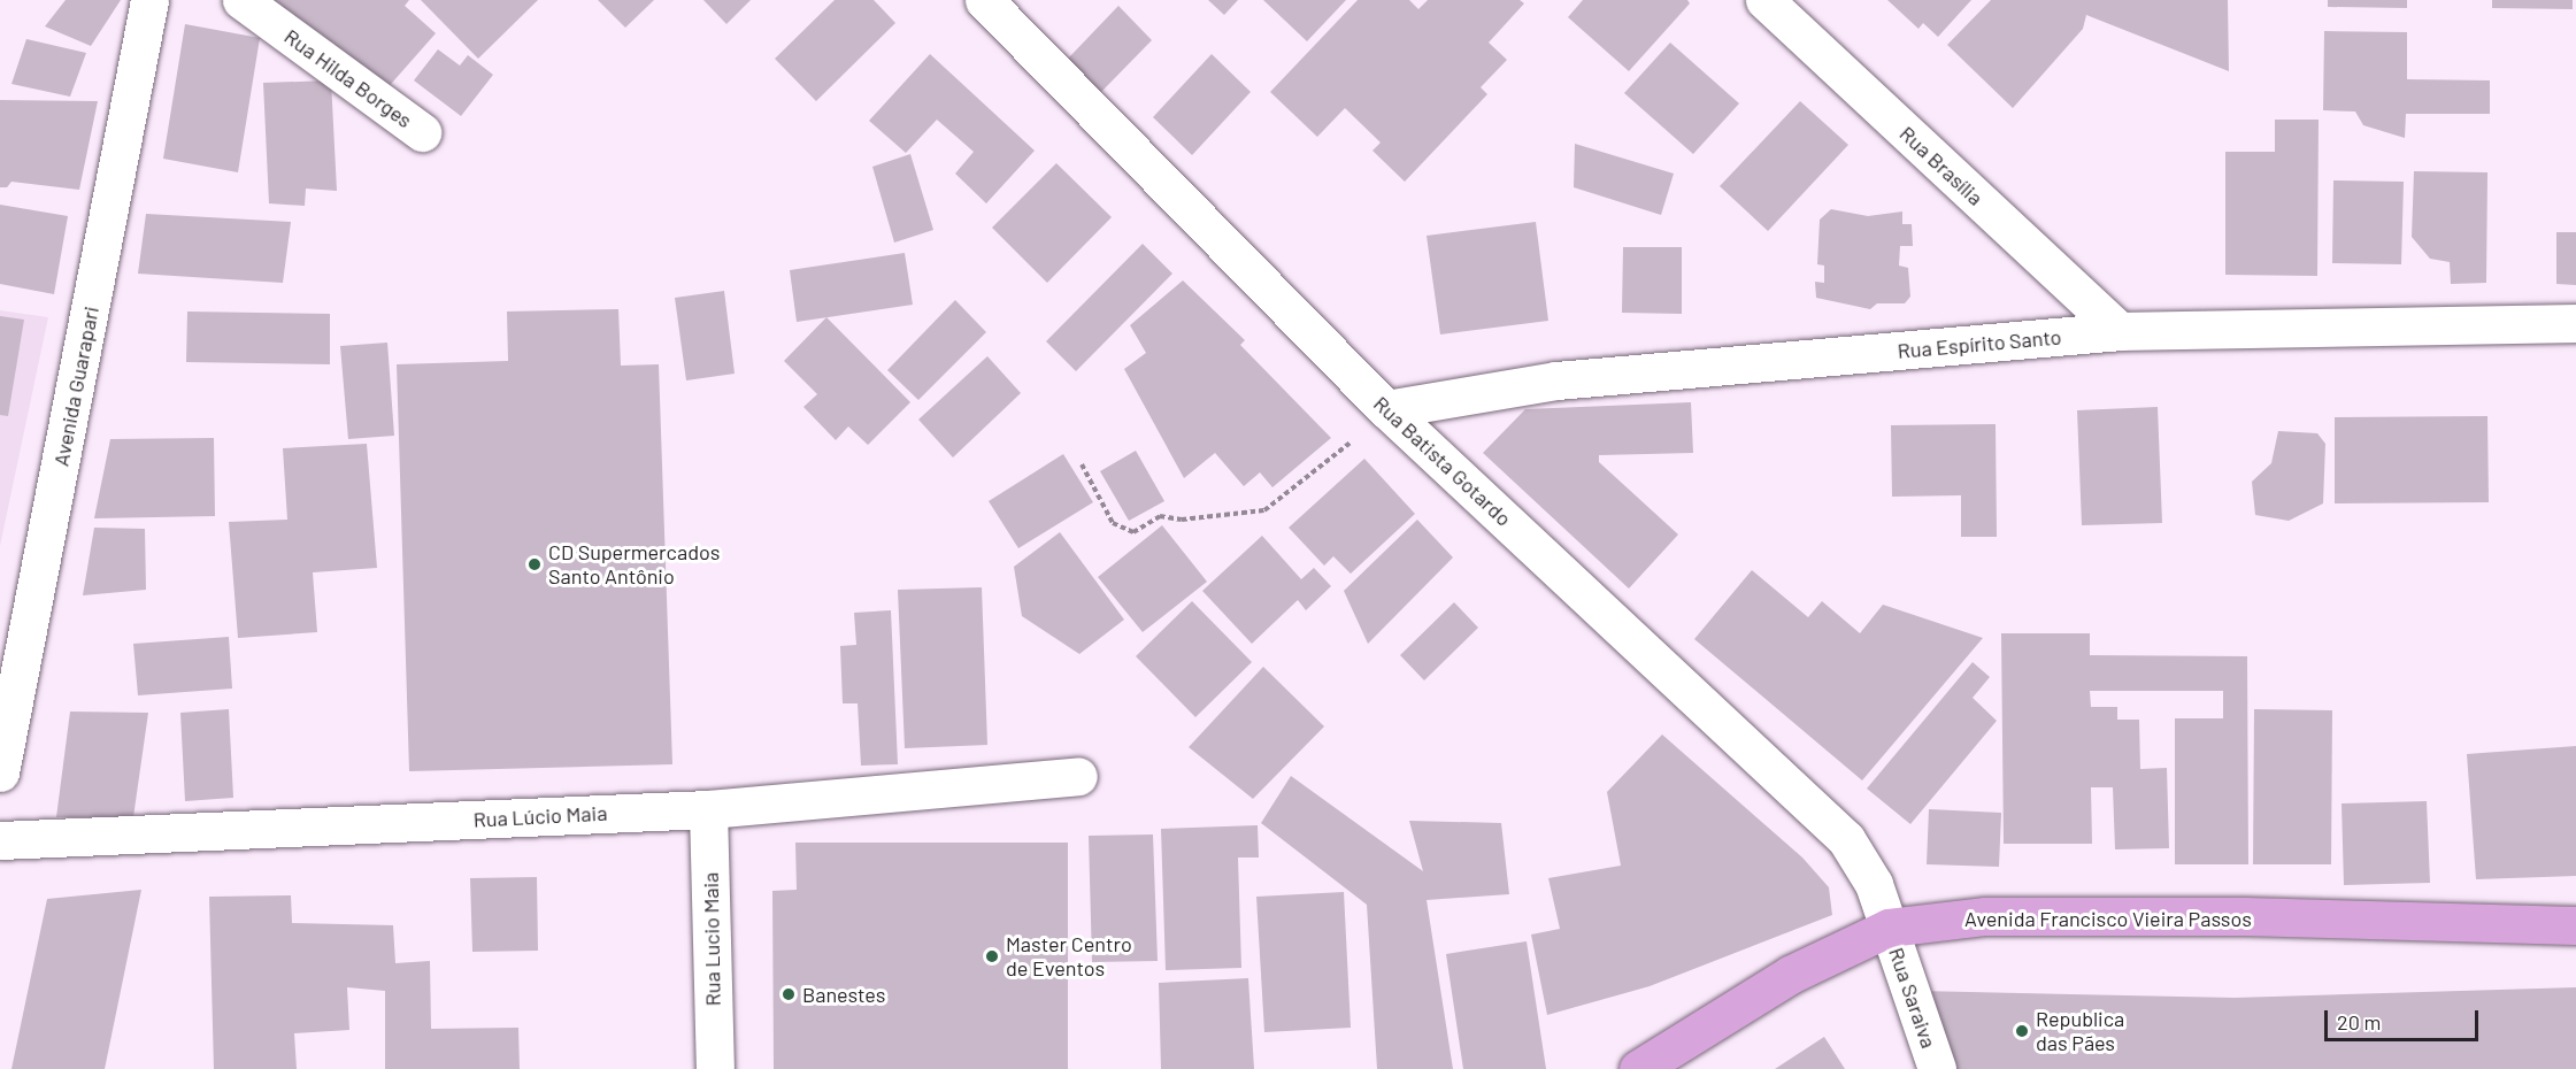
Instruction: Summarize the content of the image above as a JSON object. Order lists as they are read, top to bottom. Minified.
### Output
{"streets":{"main road":["Avenida Francisco Vieira Passos"],"street":["Rua Hilda Borges","Rua Brasília","Rua Espírito Santo","Avenida Guarapari","Rua Batista Gotardo","Rua Lúcio Maia","Rua Lucio Maia","Rua Saraiva"]},"crossings":[["Rua Brasília","Rua Espírito Santo"],["Rua Espírito Santo","Rua Batista Gotardo"],["Rua Batista Gotardo","Avenida Francisco Vieira Passos"],["Rua Batista Gotardo","Rua Saraiva"],["Rua Lúcio Maia","Rua Lucio Maia"],["Avenida Francisco Vieira Passos","Rua Saraiva"]],"places":["CD Supermercados Santo Antônio","Master Centro de Eventos","Banestes","Republica das Pães"],"scale_bar":"20 m"}
